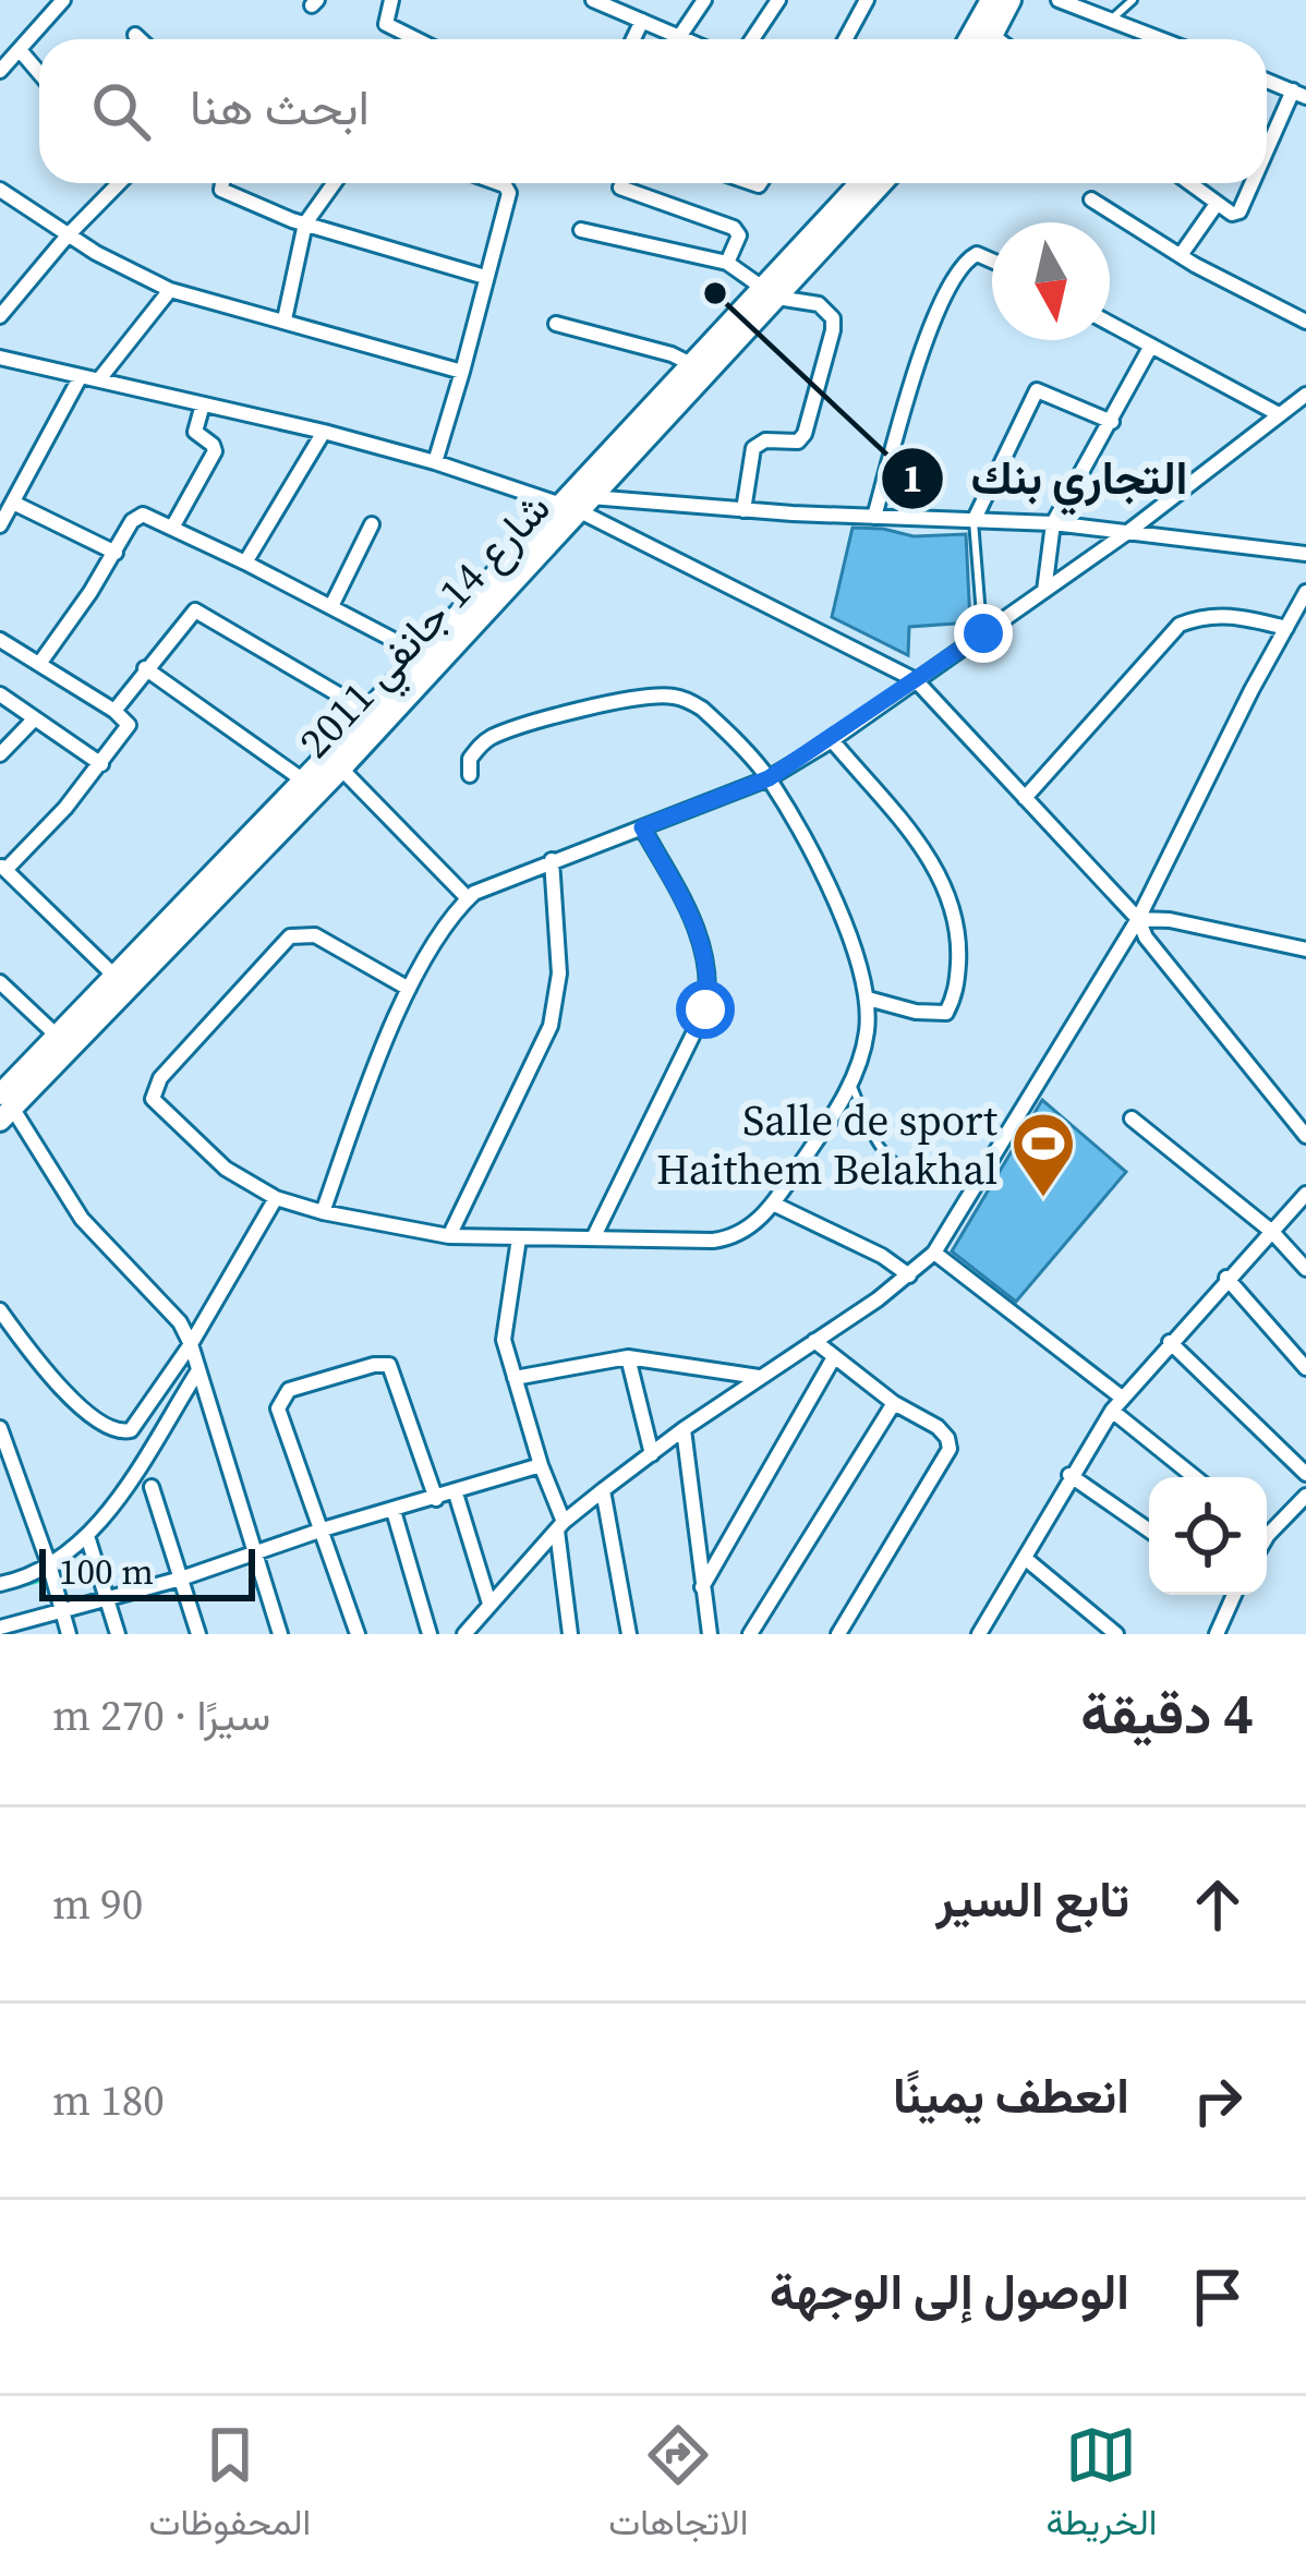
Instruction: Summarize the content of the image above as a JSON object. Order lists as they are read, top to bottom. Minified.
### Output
{"streets":{"main road":["شارع 14 جانفي 2011"]},"places":{"other":["التجاري بنك"],"sports":["Salle de sport Haithem Belakhal"]},"scale_bar":"100 m","north":"bottom","page":{"search":"ابحث هنا","scale":"100 m","heading":["4 دقيقة","سيرًا · 270 m"],"list":[["تابع السير","90 m"],["انعطف يمينًا","180 m"],"الوصول إلى الوجهة"],"nav":["الخريطة","الاتجاهات","المحفوظات"]}}
